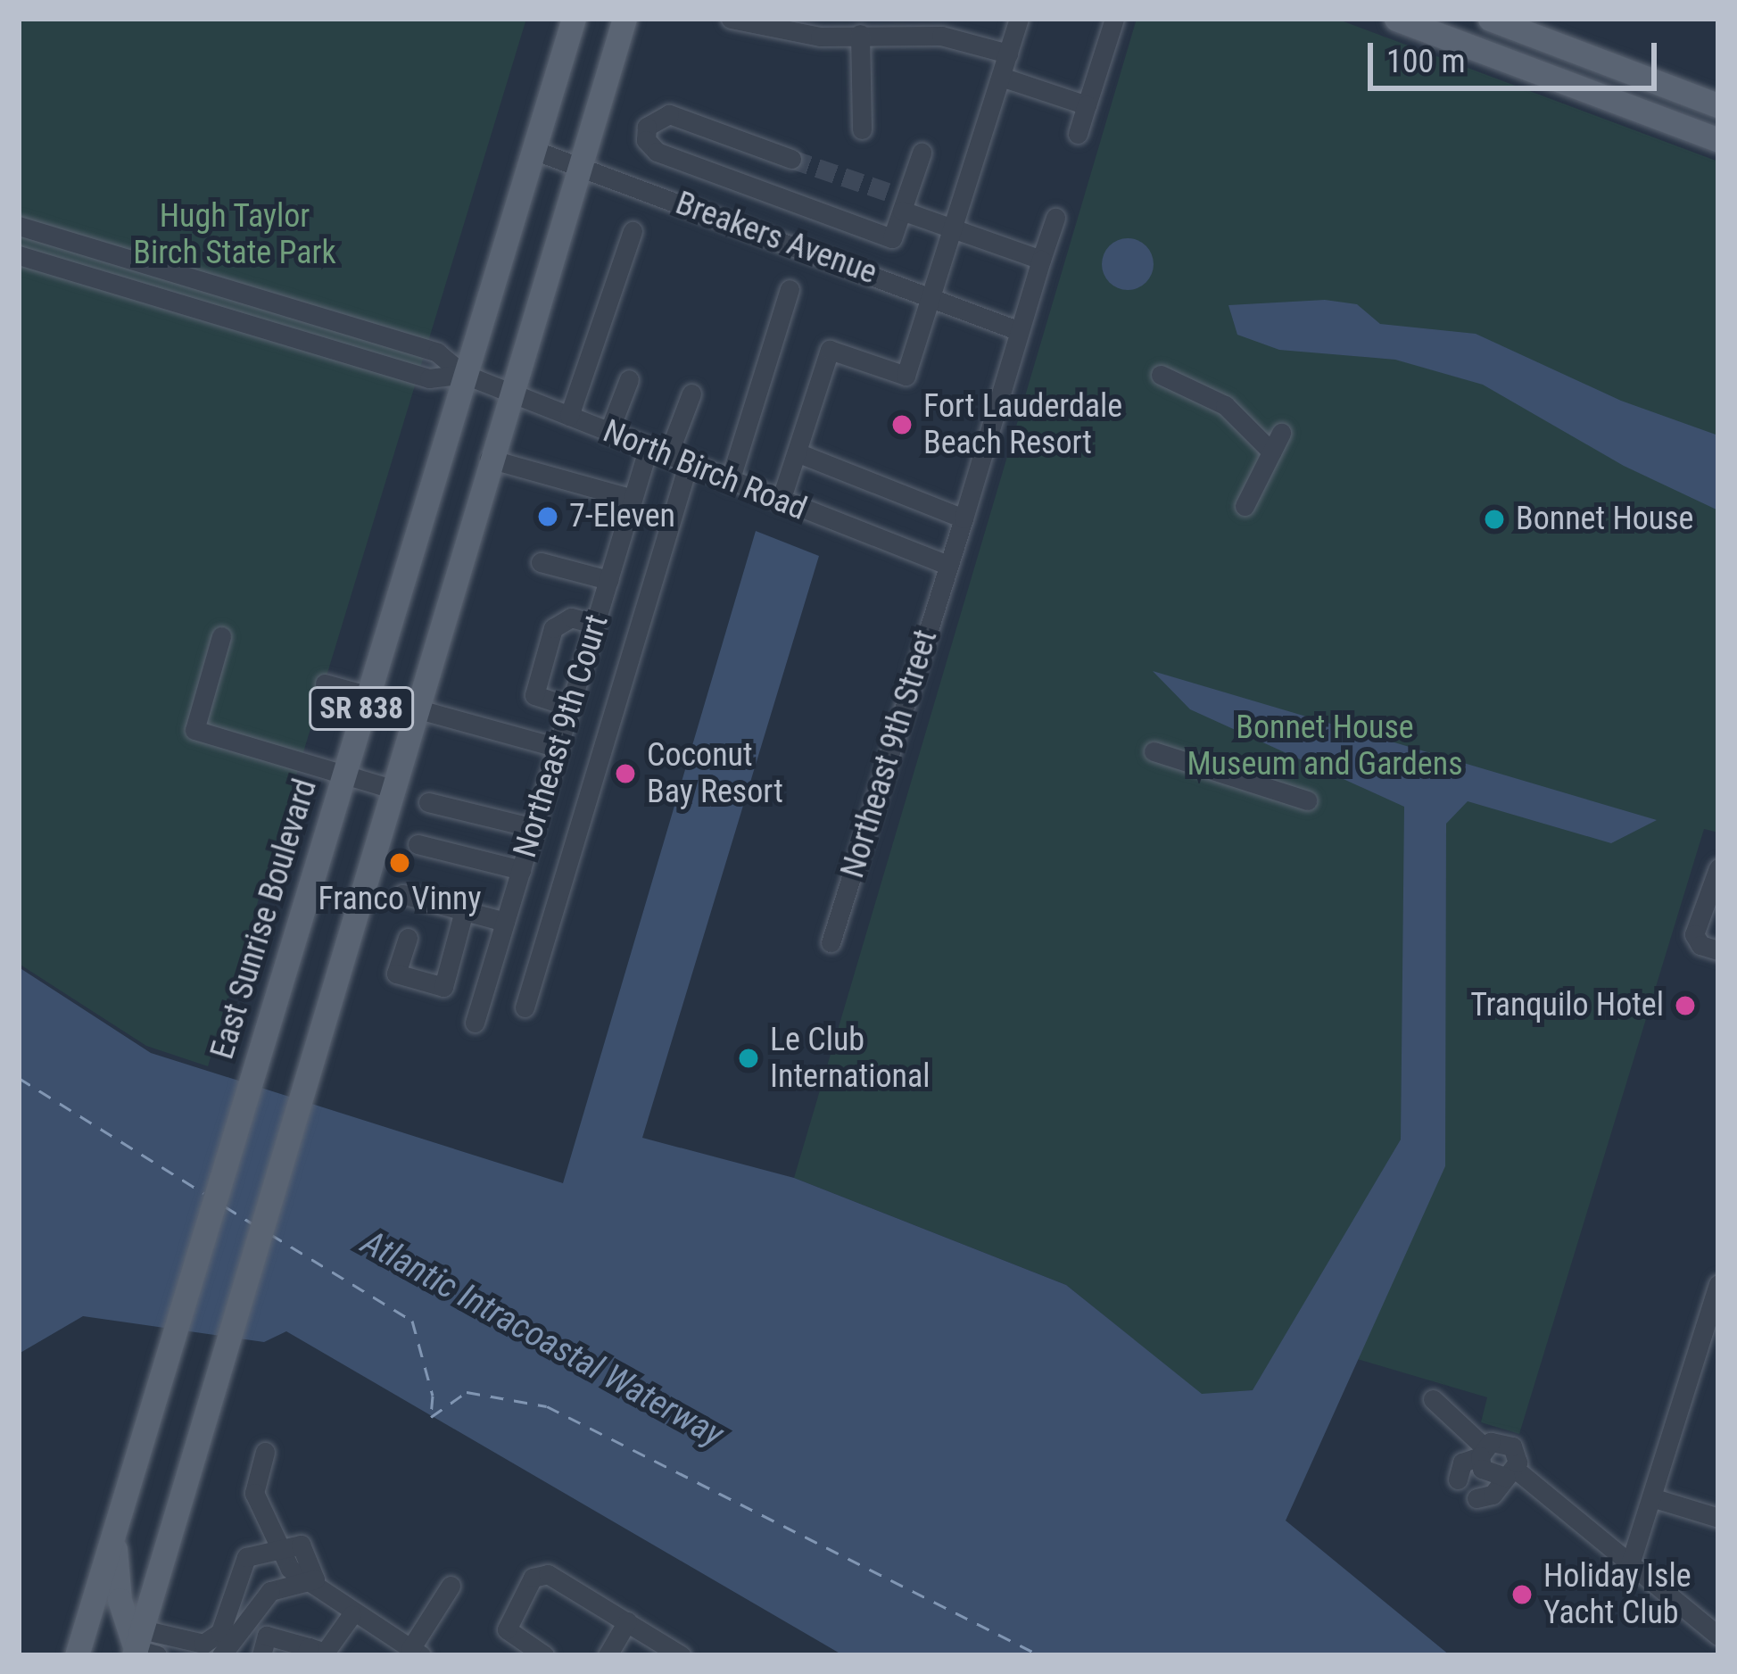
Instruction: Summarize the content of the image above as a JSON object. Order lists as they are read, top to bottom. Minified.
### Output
{"streets":{"main road":["SR 838","East Sunrise Boulevard"],"street":["Breakers Avenue","North Birch Road","Northeast 9th Court","Northeast 9th Street"]},"crossings":[["Breakers Avenue","SR 838"],["Breakers Avenue","Northeast 9th Street"],["Breakers Avenue","East Sunrise Boulevard"],["North Birch Road","SR 838"],["North Birch Road","Northeast 9th Court"],["North Birch Road","Northeast 9th Street"],["North Birch Road","East Sunrise Boulevard"]],"water":["Atlantic Intracoastal Waterway"],"parks":["Hugh Taylor Birch State Park","Bonnet House Museum and Gardens"],"places":["Fort Lauderdale Beach Resort","7-Eleven","Bonnet House","Coconut Bay Resort","Franco Vinny","Tranquilo Hotel","Le Club International","Holiday Isle Yacht Club"],"scale_bar":"100 m"}
